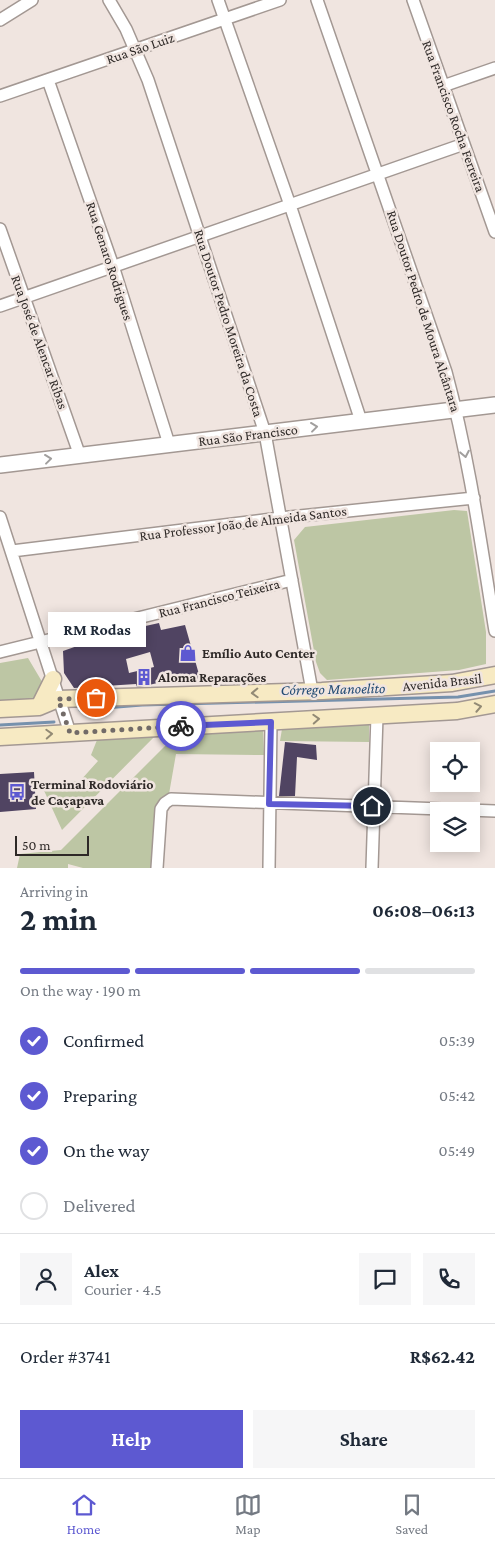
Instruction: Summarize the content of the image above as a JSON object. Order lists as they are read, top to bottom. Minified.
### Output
{"streets":{"main road":["Avenida Brasil"],"street":["Rua São Luiz","Rua Francisco Rocha Ferreira","Rua Genaro Rodrigues","Rua Doutor Pedro de Moura Alcântara","Rua Doutor Pedro Moreira da Costa","Rua José de Alencar Ribas","Rua São Francisco","Rua Professor João de Almeida Santos","Rua Francisco Teixeira"]},"crossings":[["Rua São Luiz","Rua Genaro Rodrigues"],["Rua São Luiz","Rua Doutor Pedro Moreira da Costa"],["Rua Genaro Rodrigues","Rua São Francisco"],["Rua Doutor Pedro de Moura Alcântara","Rua São Francisco"],["Rua Doutor Pedro de Moura Alcântara","Rua Professor João de Almeida Santos"],["Rua Doutor Pedro Moreira da Costa","Rua São Francisco"],["Rua Doutor Pedro Moreira da Costa","Rua Professor João de Almeida Santos"],["Rua Doutor Pedro Moreira da Costa","Rua Francisco Teixeira"],["Rua Doutor Pedro Moreira da Costa","Avenida Brasil"],["Rua José de Alencar Ribas","Rua São Francisco"]],"one_way":["Rua São Francisco"],"water":["Córrego Manoelito"],"places":{"shop":["Emílio Auto Center"],"building":["Aloma Reparações"],"other":["RM Rodas"],"bus stop":["Terminal Rodoviário de Caçapava"]},"scale_bar":"50 m","page":{"bubble":"RM Rodas","scale":"50 m","heading":["2 min","Arriving in","06:08–06:13"],"panel":["Alex","Courier · 4.5","Order #3741","R$62.42"],"bar":"On the way · 190 m","list":[["Confirmed","05:39"],["Preparing","05:42"],["On the way","05:49"],"Delivered"],"buttons":["Help","Share"],"tabs":["Home","Map","Saved"]}}
